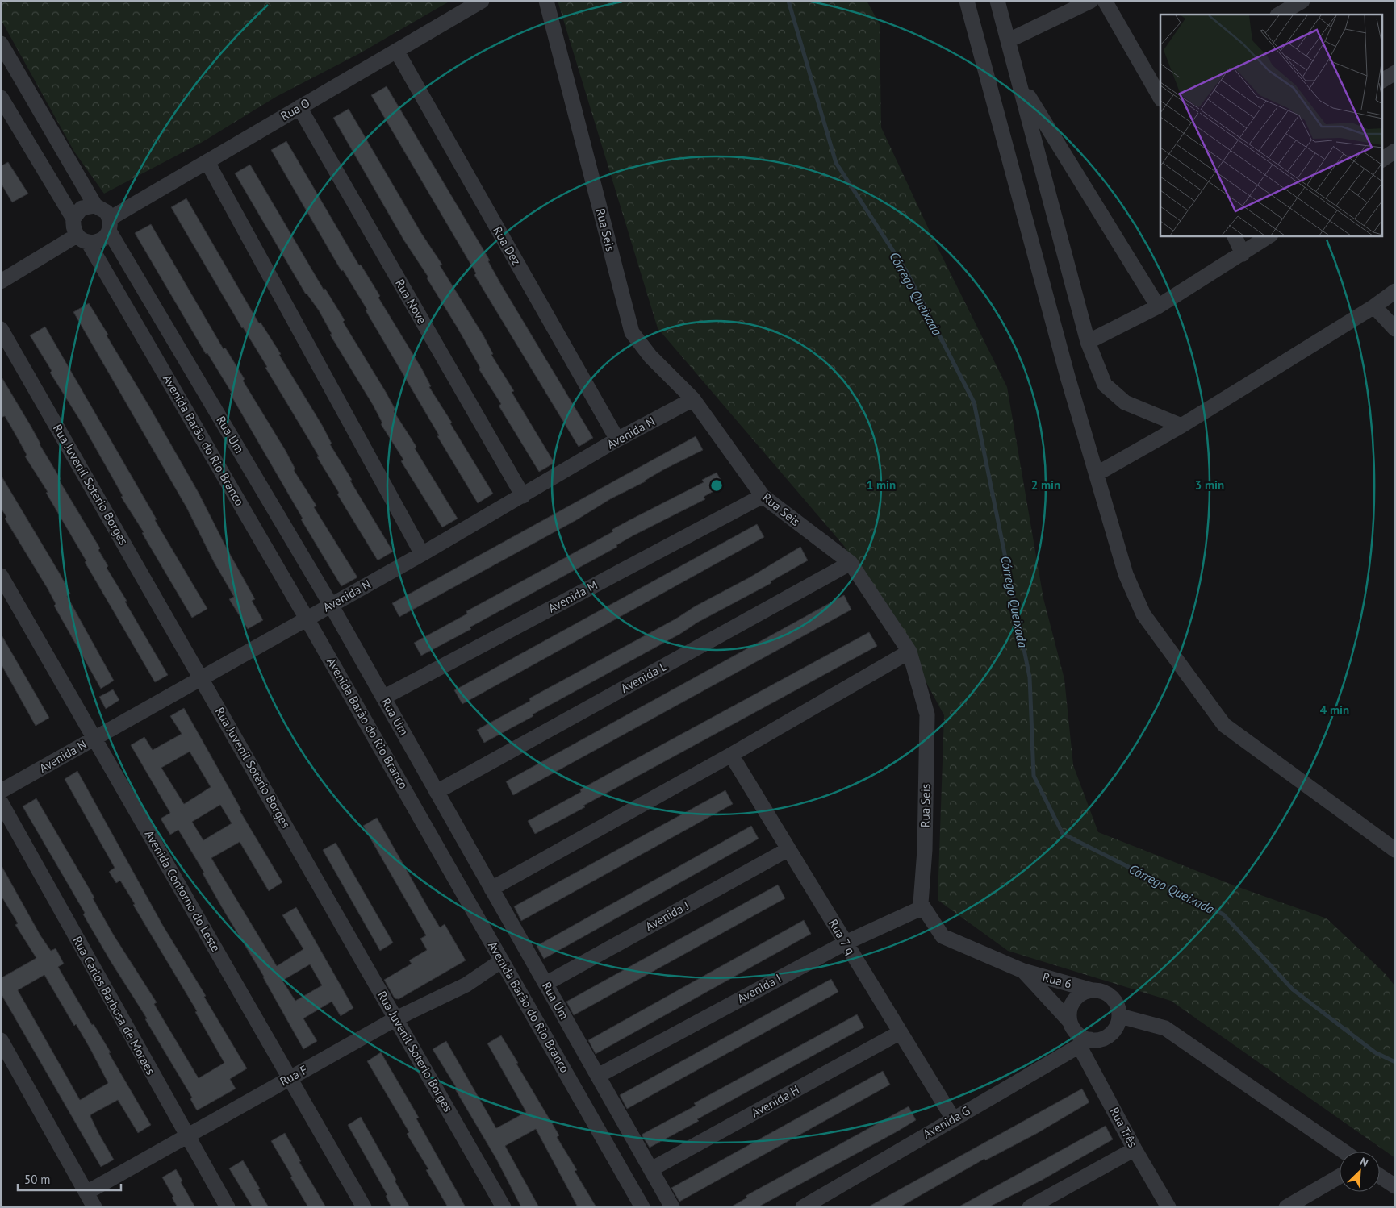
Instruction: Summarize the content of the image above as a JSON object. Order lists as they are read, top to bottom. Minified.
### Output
{"streets":{"street":["Rua O","Rua Seis","Rua Dez","Rua Nove","Avenida N","Rua Um","Avenida Barão do Rio Branco","Rua Juvenil Soterio Borges","Avenida M","Avenida L","Avenida Contorno do Leste","Avenida J","Rua 7 q","Rua 6","Avenida I","Rua Carlos Barbosa de Moraes","Rua F","Avenida H","Avenida G","Rua Três"]},"crossings":[["Rua O","Rua Dez"],["Rua O","Rua Nove"],["Rua O","Rua Um"],["Rua O","Avenida Barão do Rio Branco"],["Rua Seis","Avenida N"],["Rua Seis","Avenida M"],["Rua Seis","Avenida L"],["Rua Seis","Rua 6"],["Rua Seis","Avenida I"],["Rua Dez","Avenida N"],["Rua Nove","Avenida N"],["Avenida N","Rua Um"],["Avenida N","Avenida Barão do Rio Branco"],["Avenida N","Rua Juvenil Soterio Borges"],["Avenida N","Avenida Contorno do Leste"],["Rua Um","Avenida Barão do Rio Branco"],["Rua Um","Avenida M"],["Rua Um","Avenida L"],["Rua Um","Avenida J"],["Rua Um","Avenida I"],["Rua Um","Avenida H"],["Avenida Barão do Rio Branco","Rua F"],["Rua Juvenil Soterio Borges","Rua F"],["Avenida Contorno do Leste","Rua F"],["Avenida J","Rua 7 q"],["Rua 7 q","Avenida I"],["Rua 7 q","Avenida H"],["Rua 7 q","Avenida G"],["Rua 6","Avenida G"],["Rua 6","Rua Três"],["Rua Carlos Barbosa de Moraes","Rua F"],["Avenida G","Rua Três"]],"water":["Córrego Queixada"],"scale_bar":"50 m","north":"top right","rings":["1 min","2 min","3 min","4 min"]}
